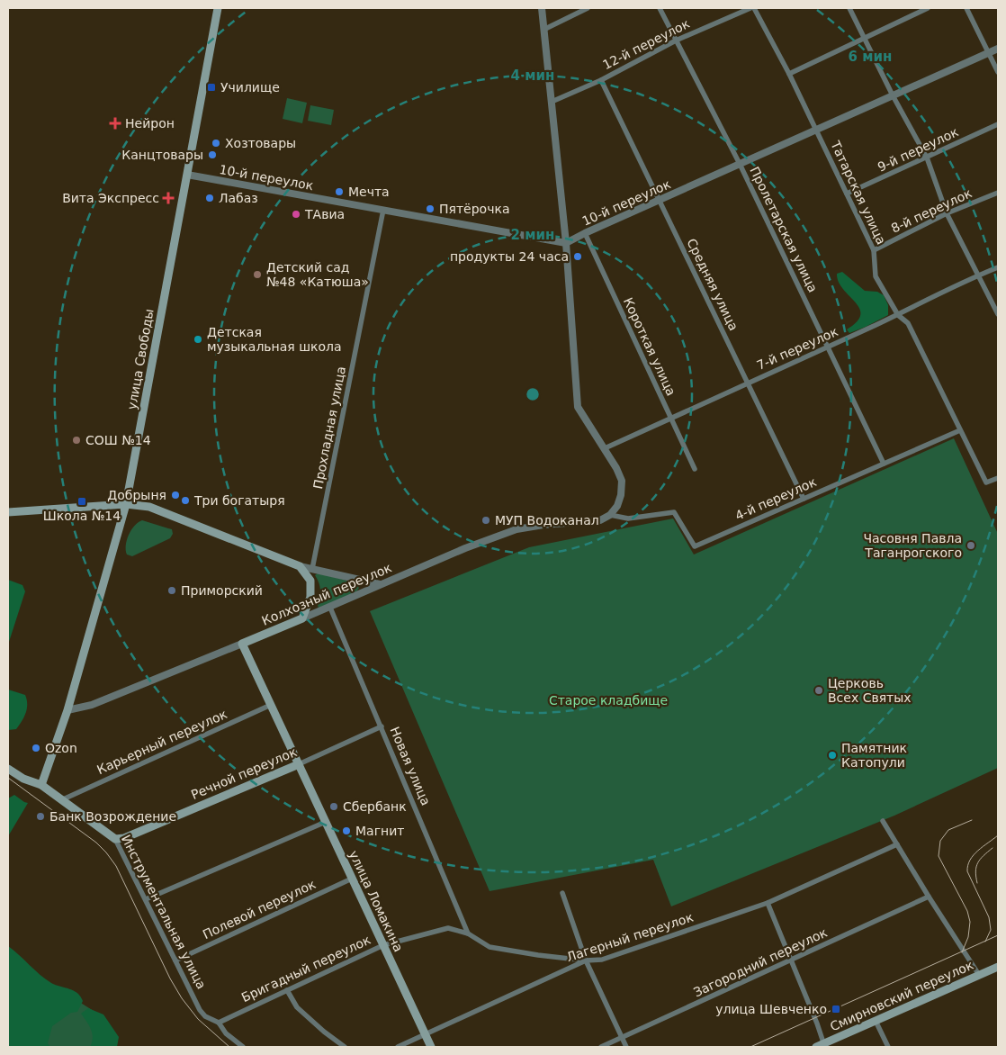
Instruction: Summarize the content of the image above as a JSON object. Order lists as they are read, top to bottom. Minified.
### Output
{"streets":{"main road":["улица Свободы","Колхозный переулок","Речной переулок","улица Ломакина","Инструментальная улица","Смирновский переулок"],"street":["12-й переулок","9-й переулок","10-й переулок","Татарская улица","8-й переулок","Пролетарская улица","Средняя улица","Короткая улица","7-й переулок","Прохладная улица","4-й переулок","Карьерный переулок","Новая улица","Полевой переулок","Лагерный переулок","Загородний переулок","Бригадный переулок"]},"crossings":[["12-й переулок","Пролетарская улица"],["12-й переулок","Средняя улица"],["9-й переулок","Татарская улица"],["10-й переулок","Татарская улица"],["10-й переулок","Пролетарская улица"],["10-й переулок","Средняя улица"],["10-й переулок","Короткая улица"],["10-й переулок","улица Свободы"],["10-й переулок","Прохладная улица"],["Татарская улица","8-й переулок"],["Татарская улица","7-й переулок"],["Татарская улица","4-й переулок"],["Пролетарская улица","7-й переулок"],["Пролетарская улица","4-й переулок"],["Средняя улица","7-й переулок"],["Средняя улица","4-й переулок"],["Короткая улица","7-й переулок"],["улица Свободы","Колхозный переулок"],["улица Свободы","Инструментальная улица"],["4-й переулок","Колхозный переулок"],["Колхозный переулок","Новая улица"],["Колхозный переулок","улица Ломакина"],["Карьерный переулок","улица Ломакина"],["Карьерный переулок","Инструментальная улица"],["Новая улица","Речной переулок"],["Новая улица","Бригадный переулок"],["Речной переулок","улица Ломакина"],["Речной переулок","Инструментальная улица"],["улица Ломакина","Полевой переулок"],["улица Ломакина","Лагерный переулок"],["улица Ломакина","Бригадный переулок"],["Полевой переулок","Инструментальная улица"],["Инструментальная улица","Бригадный переулок"],["Лагерный переулок","Бригадный переулок"]],"parks":["Старое кладбище"],"places":{"transit":["Училище","Школа №14","улица Шевченко"],"health":["Нейрон","Вита Экспресс"],"other":["Хозтовары","Канцтовары","Мечта","Лабаз","Пятёрочка","ТАвиа","продукты 24 часа","Детский сад №48 «Катюша»","Детская музыкальная школа","СОШ №14","Добрыня","Три богатыря","МУП Водоканал","Часовня Павла Таганрогского","Приморский","Церковь Всех Святых","Ozon","Памятник Катопули","Сбербанк","Банк Возрождение","Магнит"]},"rings":["6 мин","4 мин","2 мин"]}
